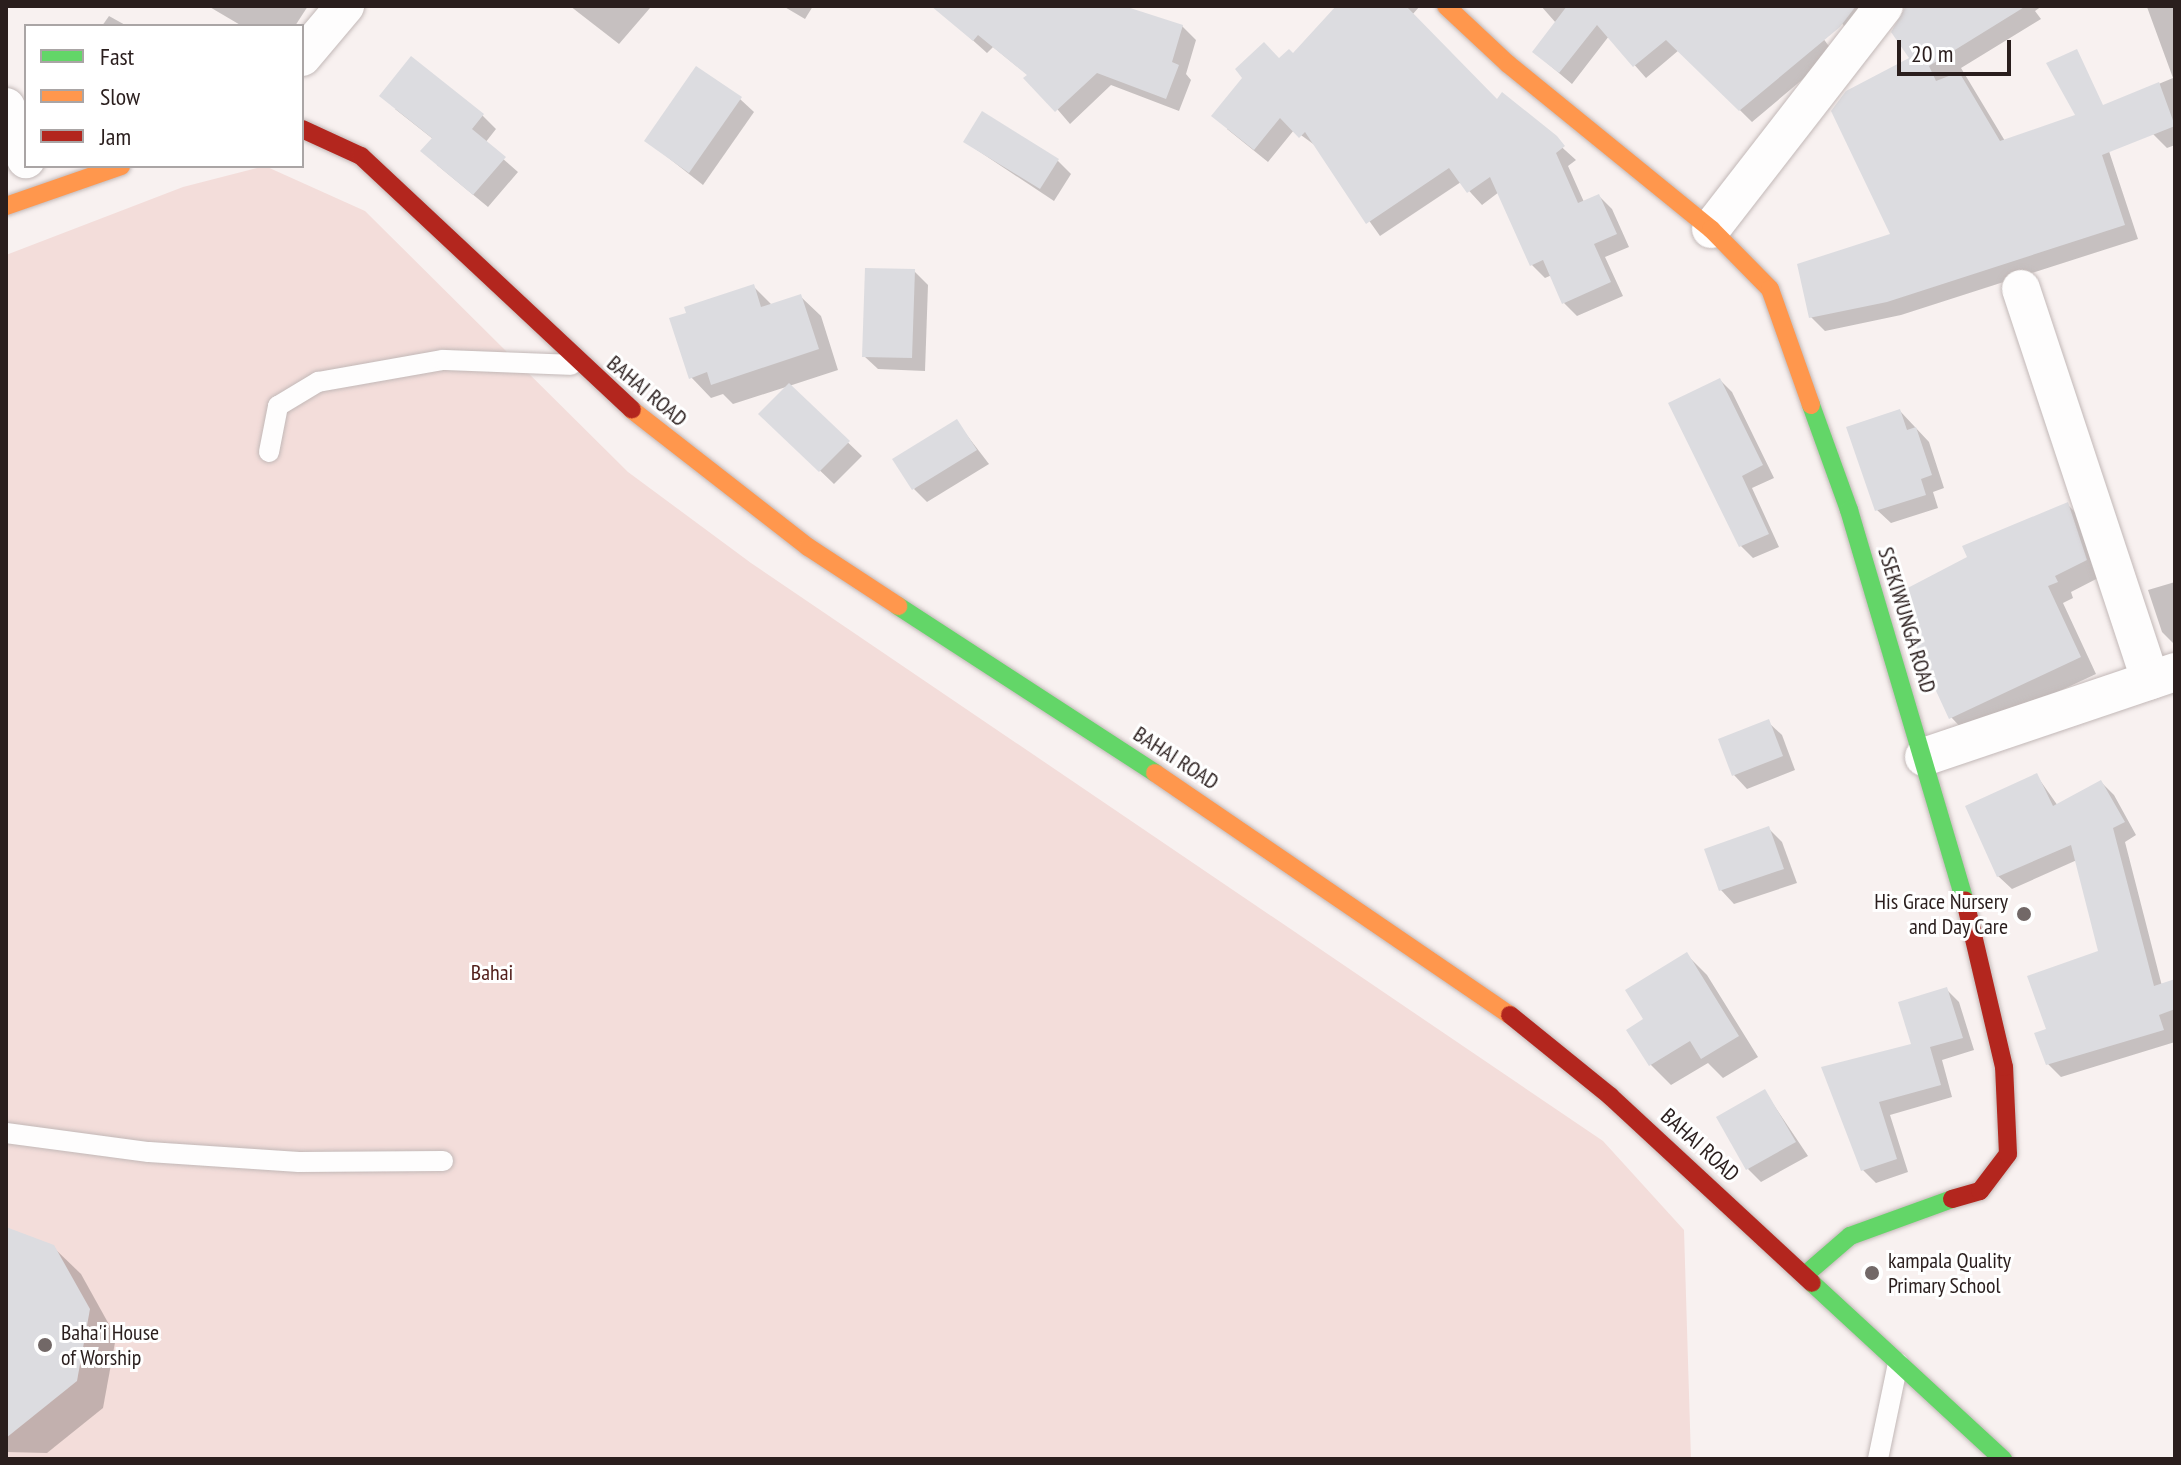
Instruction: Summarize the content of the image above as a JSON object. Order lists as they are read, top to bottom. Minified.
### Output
{"streets":{"street":["BAHAI ROAD","SSEKIWUNGA ROAD"]},"crossings":[["BAHAI ROAD","SSEKIWUNGA ROAD"]],"parks":["Bahai"],"places":["His Grace Nursery and Day Care","kampala Quality Primary School","Baha'i House of Worship"],"legend":["Fast","Slow","Jam"],"scale_bar":"20 m"}
